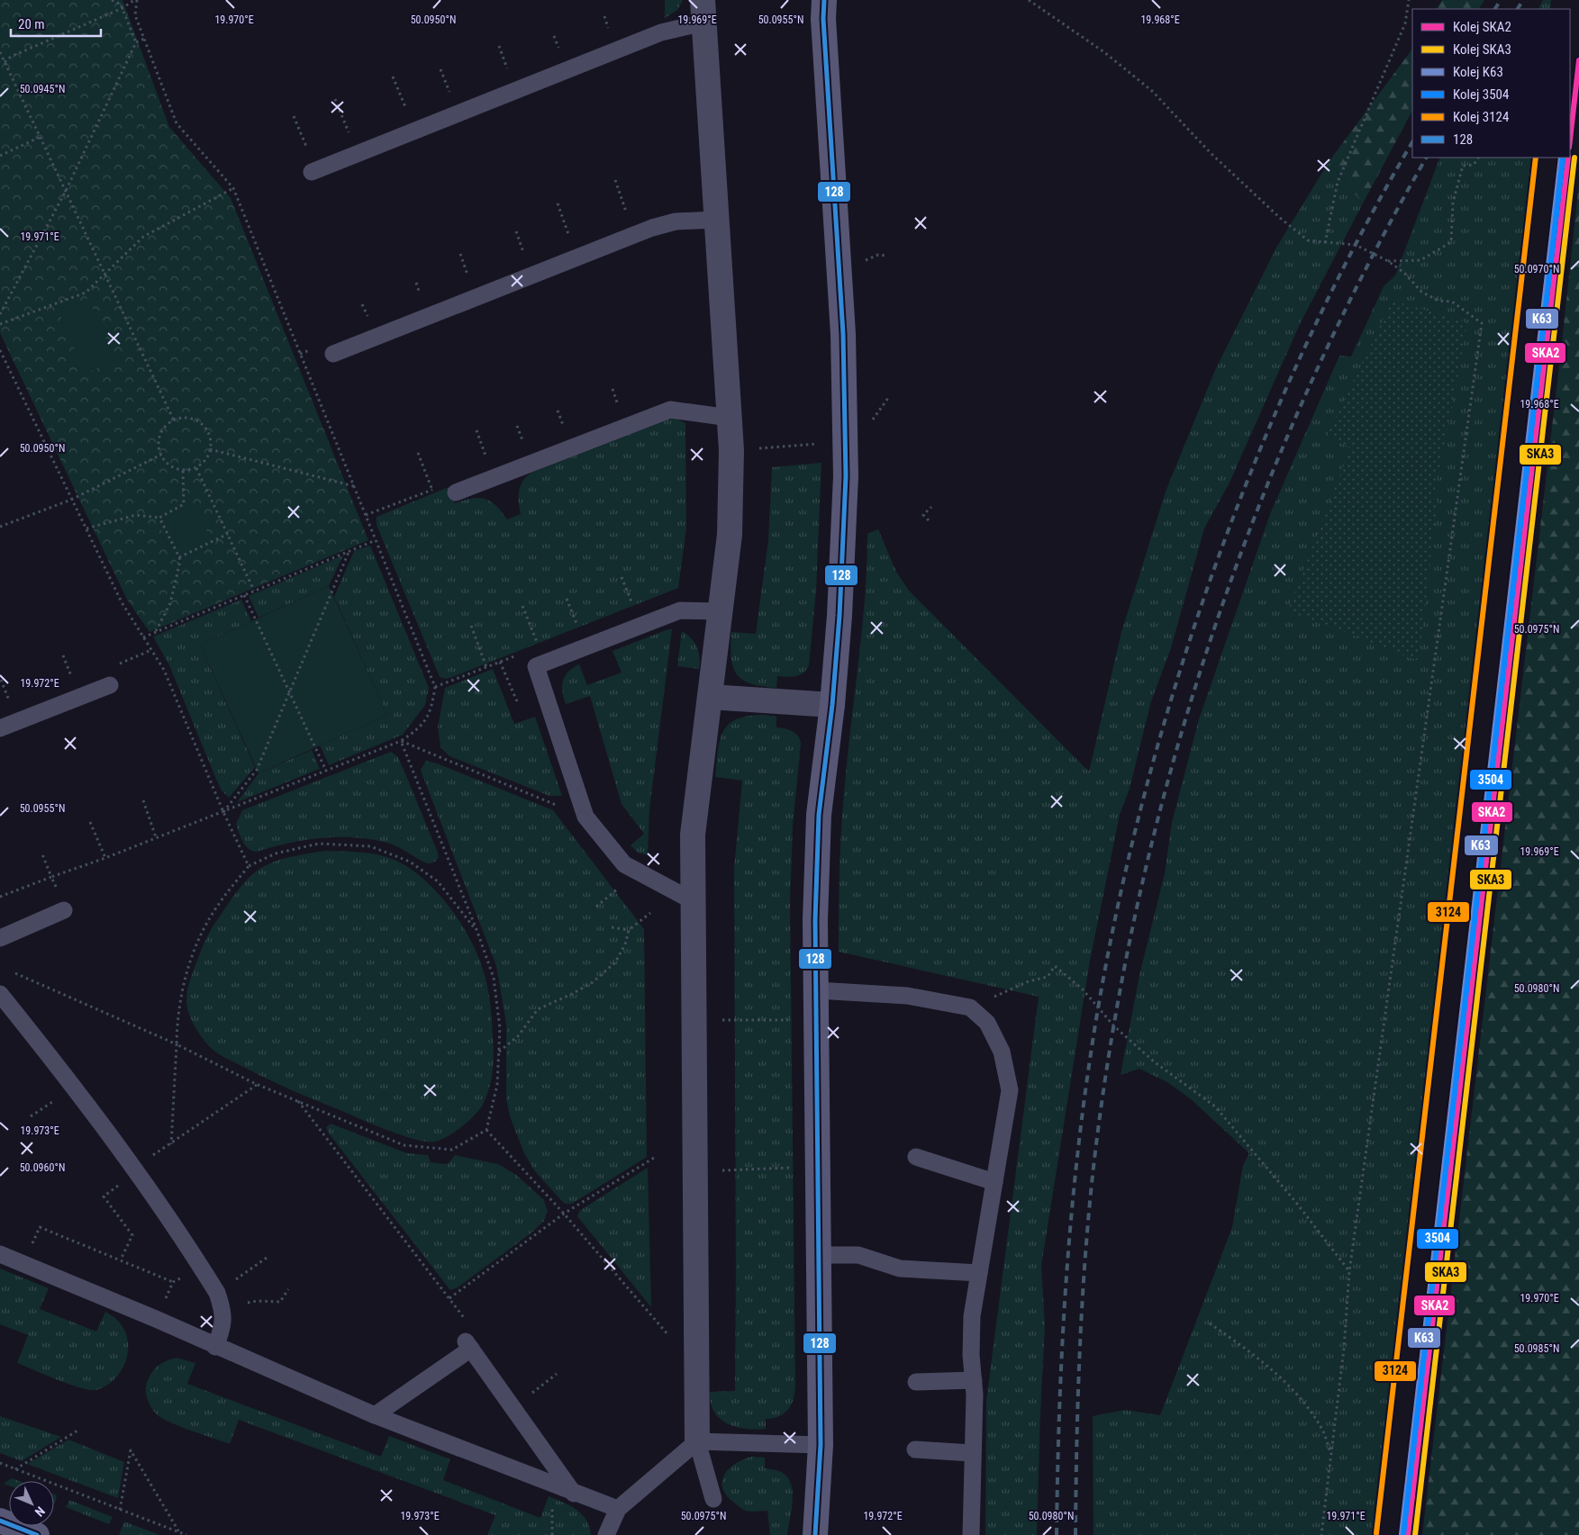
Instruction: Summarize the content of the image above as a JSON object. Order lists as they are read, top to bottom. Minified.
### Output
{"lines":["transit line 128","rail line SKA2","rail line SKA3","rail line K63","rail line 3124","rail line 3504"],"legend":["Kolej SKA2","Kolej SKA3","Kolej K63","Kolej 3504","Kolej 3124","128"],"scale_bar":"20 m","north":"bottom right","coordinates":["19.970°E","19.969°E","19.968°E","50.0950°N","50.0955°N","50.0945°N","19.971°E","50.0970°N","50.0975°N","19.972°E","50.0980°N","19.973°E","50.0960°N","50.0985°N"]}
